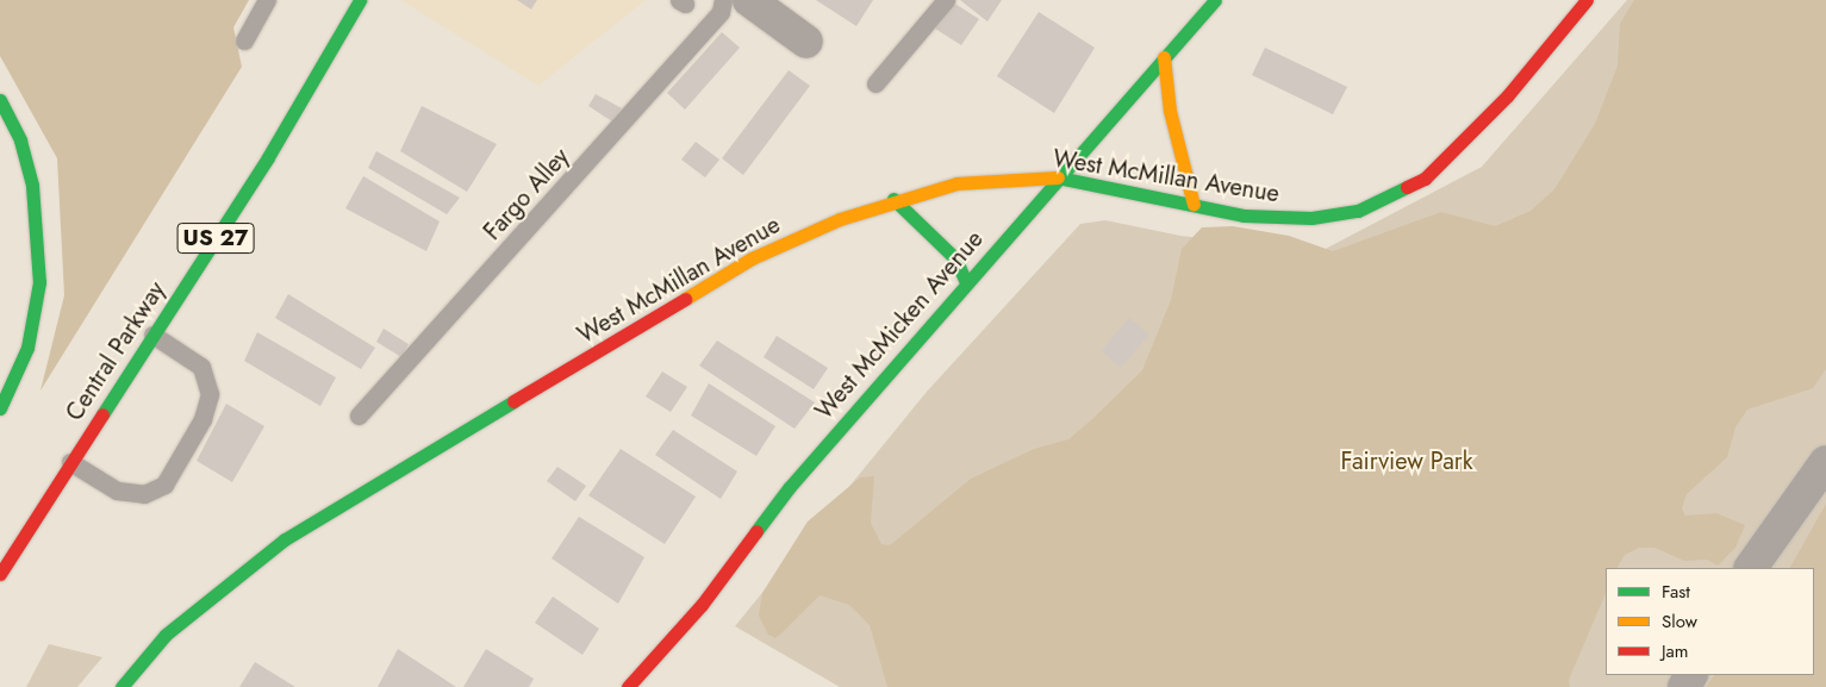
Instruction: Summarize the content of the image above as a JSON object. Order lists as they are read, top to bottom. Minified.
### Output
{"streets":{"main road":["West McMillan Avenue","US 27","West McMicken Avenue","Central Parkway"],"lane":["Fargo Alley"]},"crossings":[["West McMillan Avenue","West McMicken Avenue"]],"parks":["Fairview Park"],"legend":["Fast","Slow","Jam"]}
